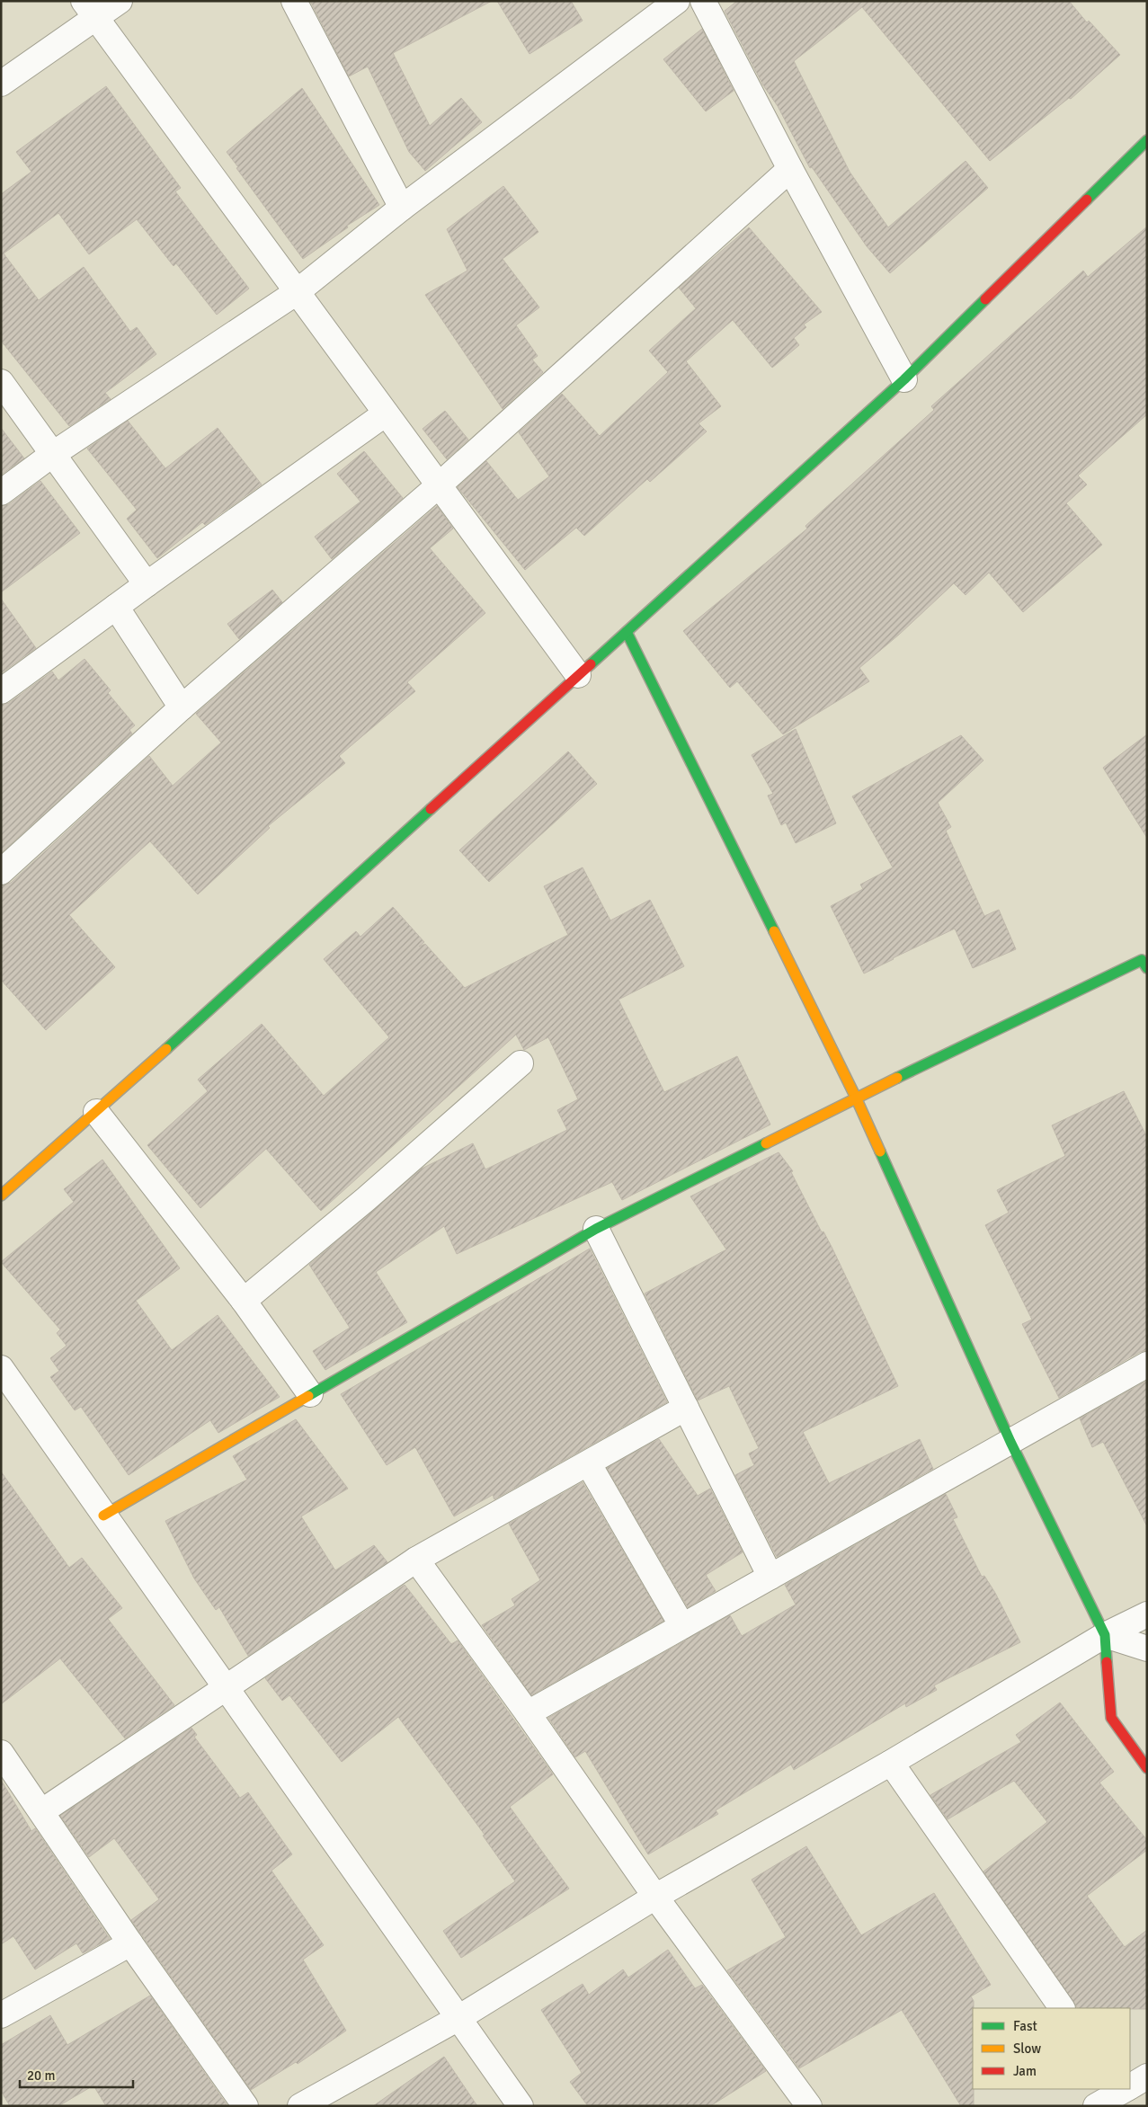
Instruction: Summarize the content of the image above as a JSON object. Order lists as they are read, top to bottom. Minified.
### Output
{"legend":["Fast","Slow","Jam"],"scale_bar":"20 m"}
